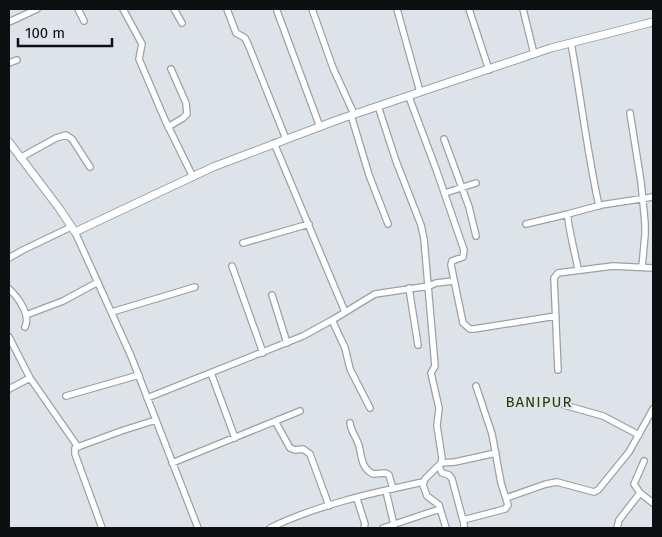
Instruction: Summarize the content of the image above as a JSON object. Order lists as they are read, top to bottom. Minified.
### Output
{"districts":["BANIPUR"],"scale_bar":"100 m"}
